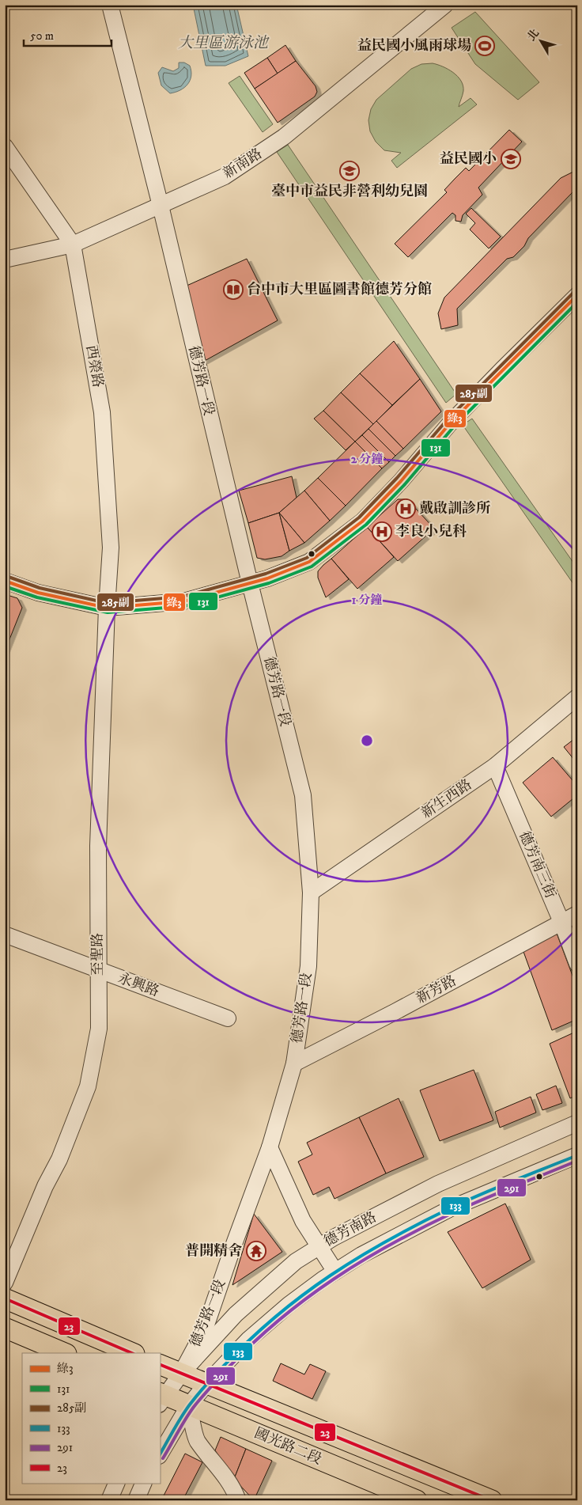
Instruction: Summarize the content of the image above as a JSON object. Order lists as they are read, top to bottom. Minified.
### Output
{"streets":{"main road":["國光路二段"],"street":["新南路","西榮路","德芳路一段","新生西路","德芳南三街","至聖路","永興路","新芳路","德芳南路"]},"crossings":[["新南路","西榮路"],["新南路","德芳路一段"],["西榮路","至聖路"],["德芳路一段","新生西路"],["德芳路一段","新芳路"],["德芳路一段","德芳南路"],["德芳路一段","國光路二段"],["新生西路","德芳南三街"],["德芳南三街","新芳路"],["至聖路","永興路"],["德芳南路","國光路二段"]],"water":["大里區游泳池"],"places":{"sports":["益民國小風雨球場"],"school or university":["益民國小","臺中市益民非營利幼兒園"],"library":["台中市大里區圖書館德芳分館"],"hospital":["戴啟訓診所","李良小兒科"],"temple":["普開精舍"]},"lines":["transit line 285副","transit line 綠3","transit line 131","transit line 133","transit line 291","transit line 23"],"legend":["綠3","131","285副","133","291","23"],"scale_bar":"50 m","north":"top left","rings":["2 分鐘","1 分鐘"]}
